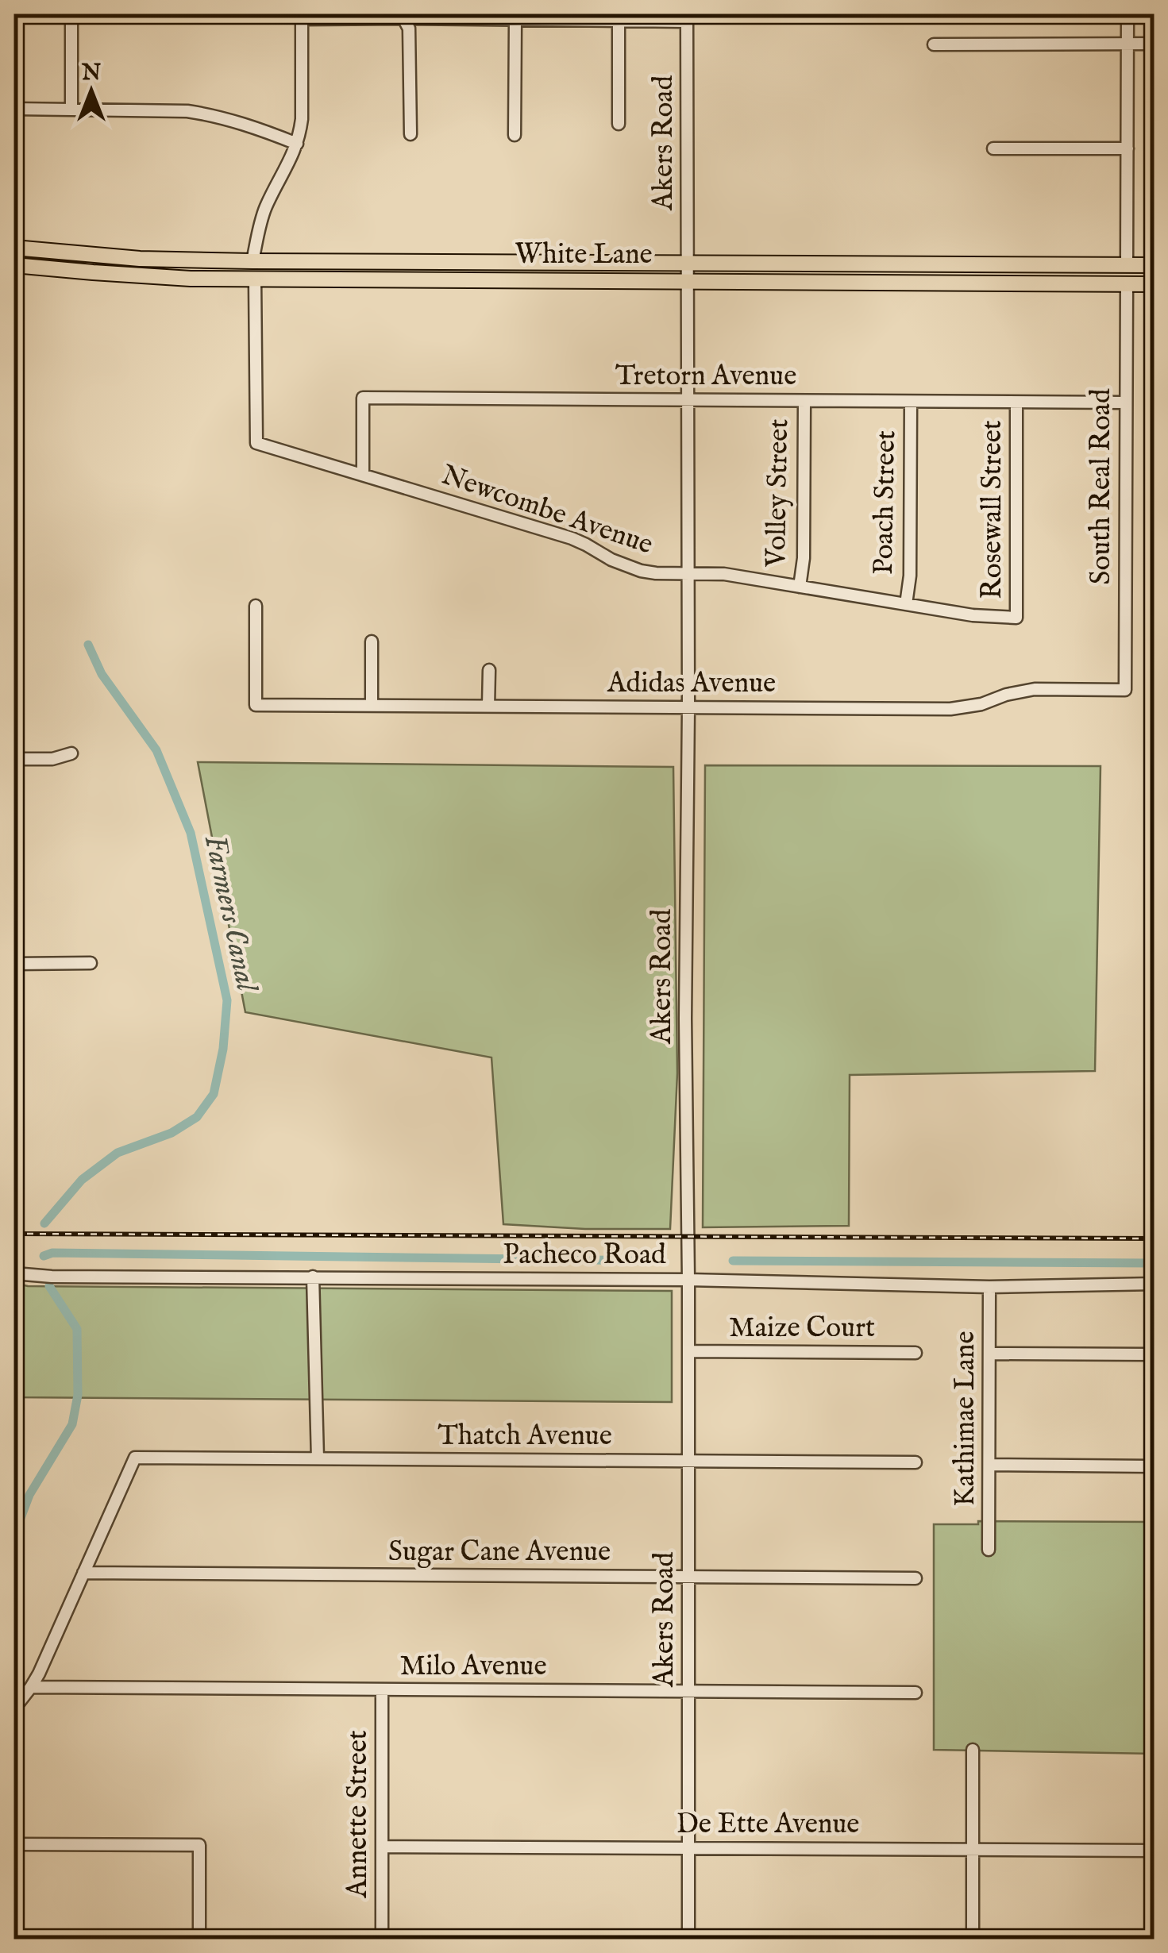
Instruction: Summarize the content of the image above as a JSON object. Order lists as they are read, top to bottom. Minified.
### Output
{"streets":{"main road":["White Lane"],"street":["Akers Road","Tretorn Avenue","South Real Road","Volley Street","Poach Street","Rosewall Street","Newcombe Avenue","Adidas Avenue","Pacheco Road","Maize Court","Kathimae Lane","Thatch Avenue","Sugar Cane Avenue","Milo Avenue","Annette Street","De Ette Avenue"]},"crossings":[["Akers Road","White Lane"],["Akers Road","Tretorn Avenue"],["Akers Road","Newcombe Avenue"],["Akers Road","Adidas Avenue"],["Akers Road","Pacheco Road"],["Akers Road","Maize Court"],["Akers Road","Thatch Avenue"],["Akers Road","Sugar Cane Avenue"],["Akers Road","Milo Avenue"],["Akers Road","De Ette Avenue"],["White Lane","South Real Road"],["White Lane","Newcombe Avenue"],["Tretorn Avenue","South Real Road"],["Tretorn Avenue","Volley Street"],["Tretorn Avenue","Poach Street"],["Tretorn Avenue","Rosewall Street"],["Tretorn Avenue","Newcombe Avenue"],["South Real Road","Adidas Avenue"],["Volley Street","Newcombe Avenue"],["Poach Street","Newcombe Avenue"],["Rosewall Street","Newcombe Avenue"],["Pacheco Road","Kathimae Lane"],["Thatch Avenue","Sugar Cane Avenue"],["Milo Avenue","Annette Street"],["Annette Street","De Ette Avenue"]],"water":["Farmers Canal"],"north":"top"}
